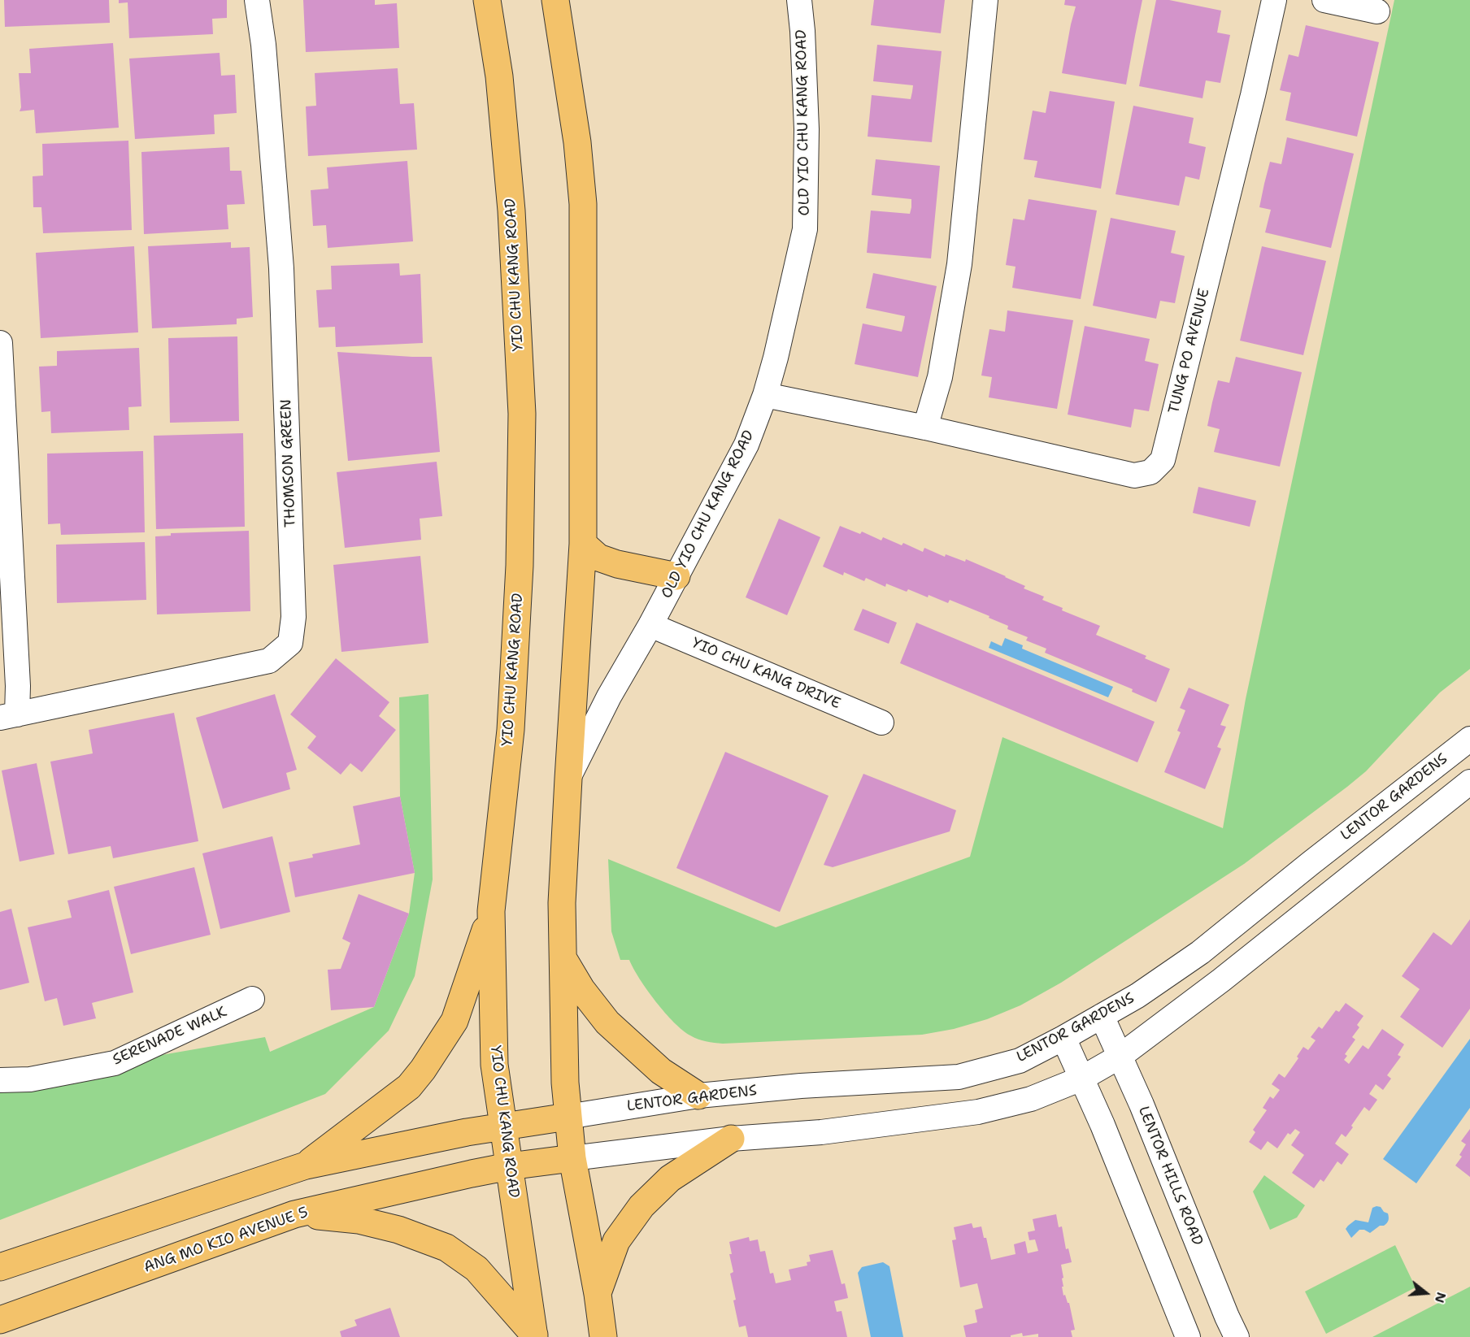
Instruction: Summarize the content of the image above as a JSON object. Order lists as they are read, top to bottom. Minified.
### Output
{"streets":{"main road":["YIO CHU KANG ROAD","ANG MO KIO AVENUE 5"],"street":["OLD YIO CHU KANG ROAD","TUNG PO AVENUE","THOMSON GREEN","YIO CHU KANG DRIVE","LENTOR GARDENS","SERENADE WALK","LENTOR HILLS ROAD"]},"crossings":[["OLD YIO CHU KANG ROAD","TUNG PO AVENUE"],["OLD YIO CHU KANG ROAD","YIO CHU KANG DRIVE"],["YIO CHU KANG ROAD","ANG MO KIO AVENUE 5"],["LENTOR GARDENS","LENTOR HILLS ROAD"]],"north":"right"}
